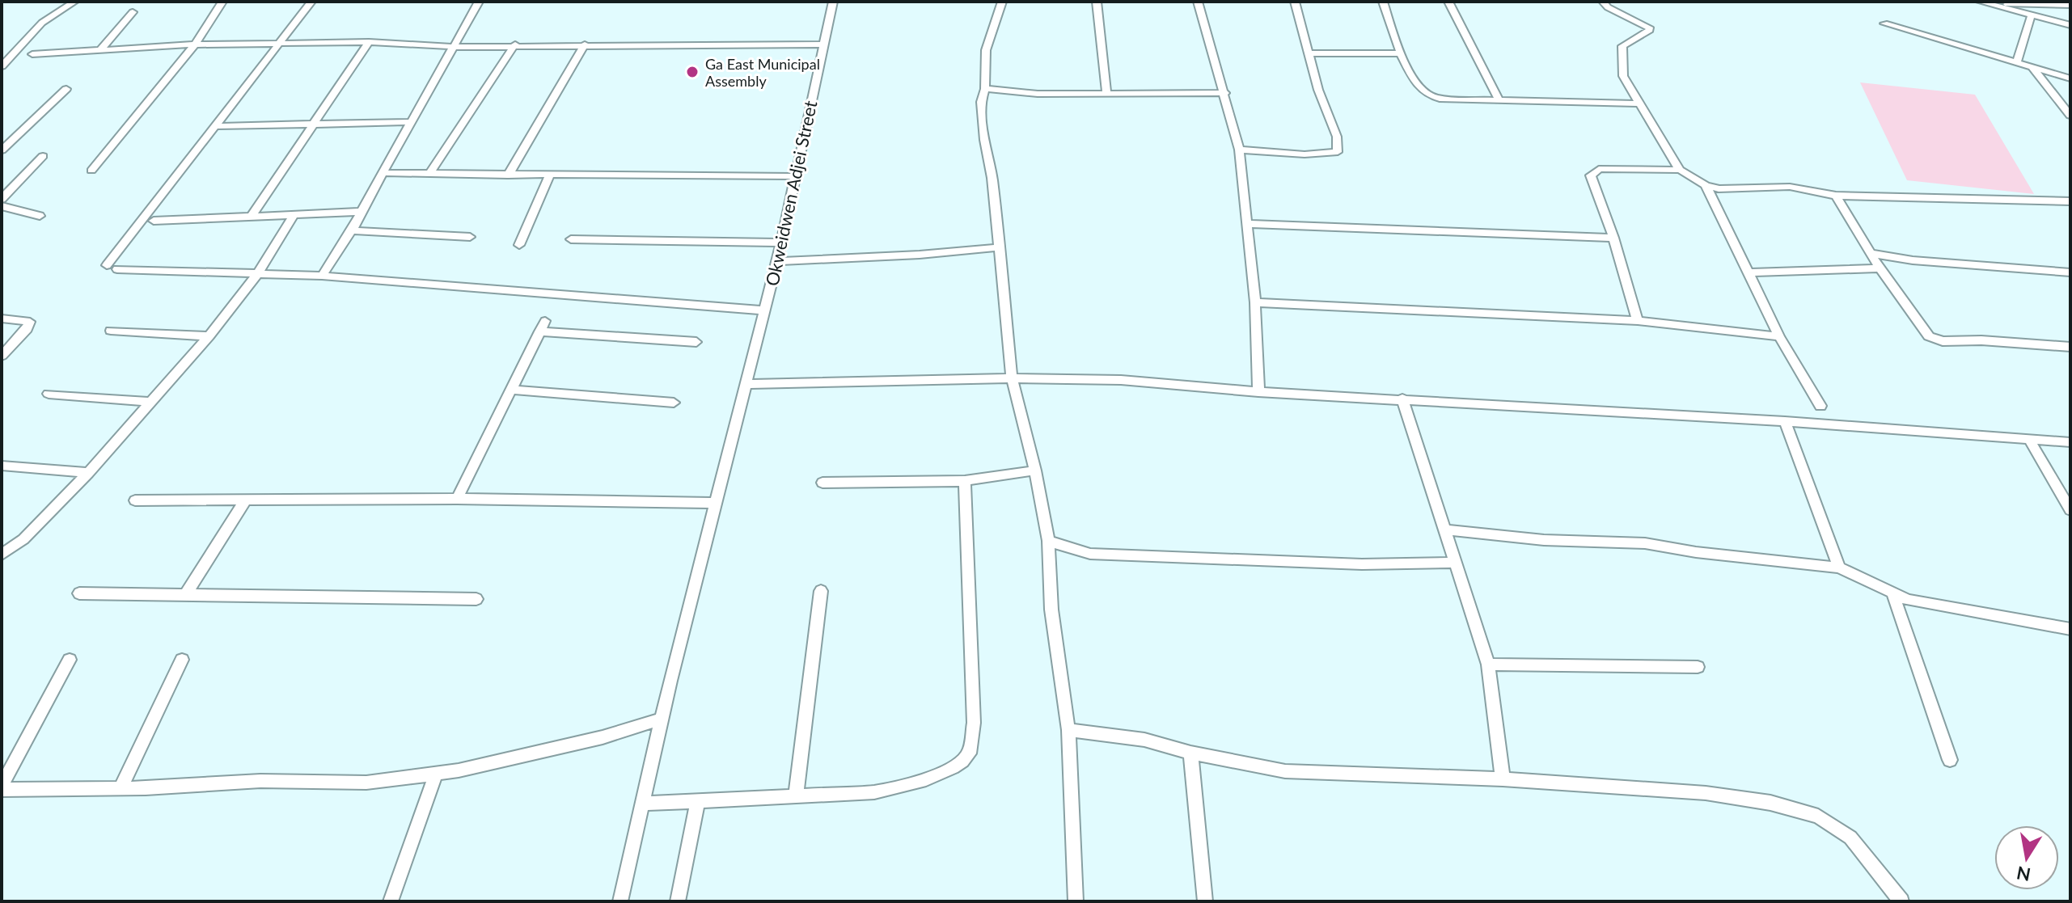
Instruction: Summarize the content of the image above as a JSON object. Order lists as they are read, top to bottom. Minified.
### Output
{"streets":{"street":["Okweidwen Adjei Street"]},"places":["Ga East Municipal Assembly"],"north":"bottom"}
